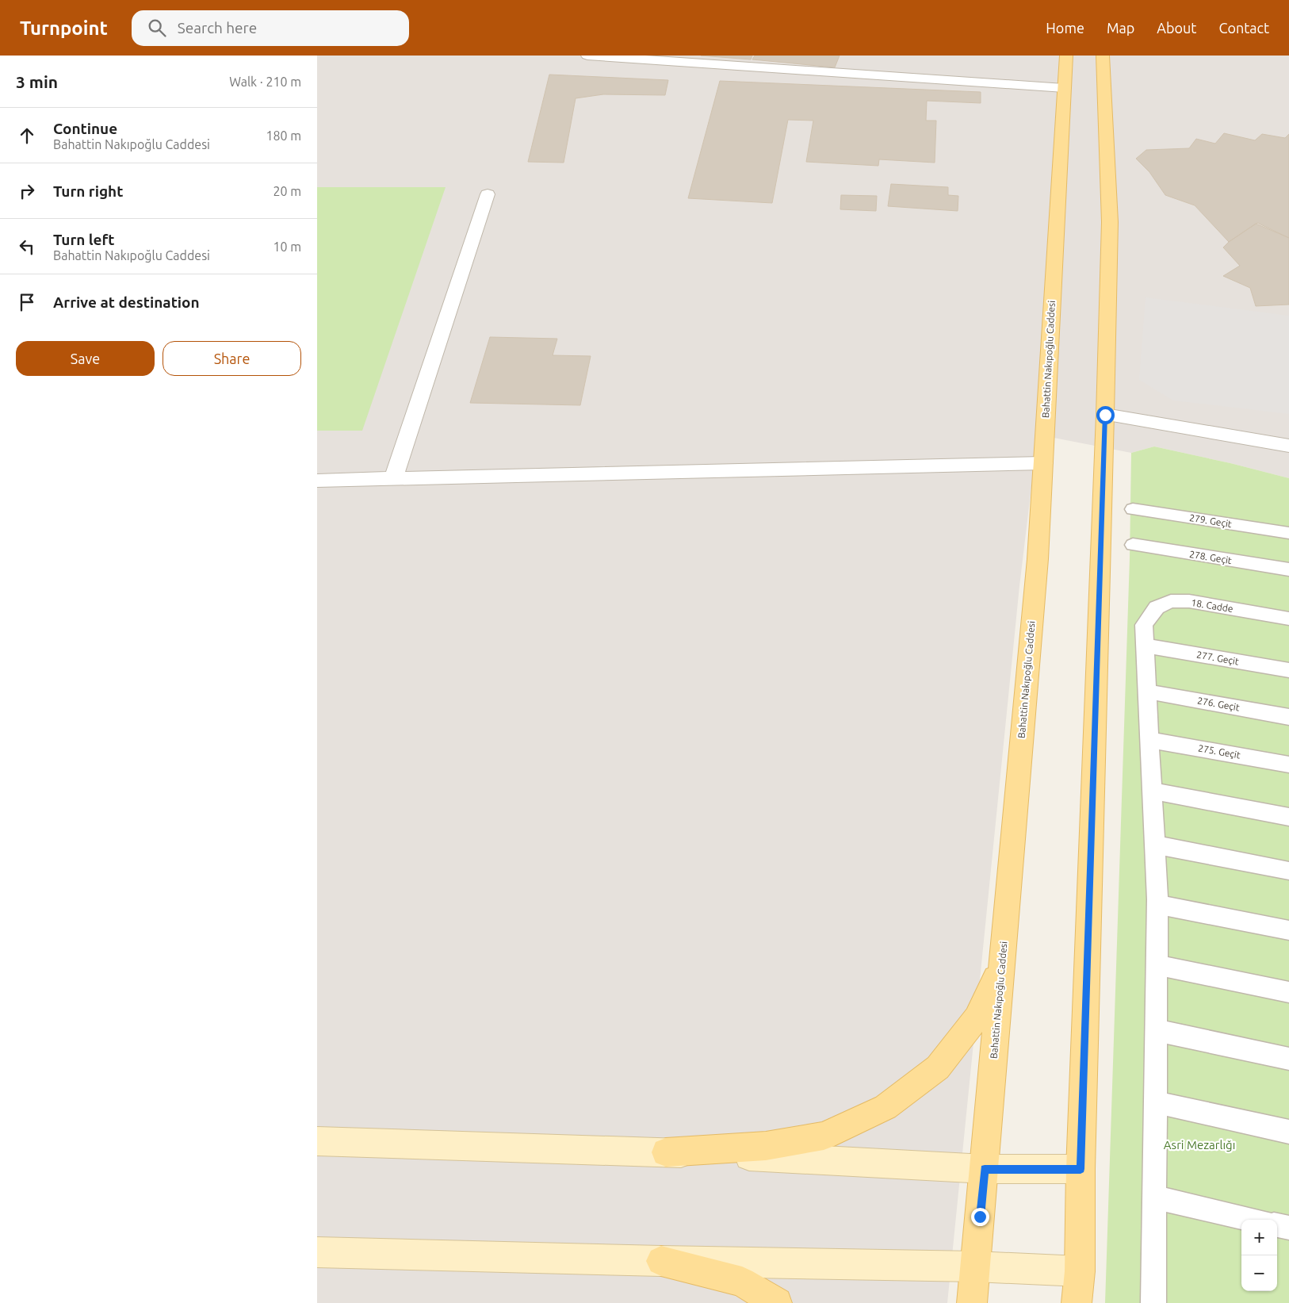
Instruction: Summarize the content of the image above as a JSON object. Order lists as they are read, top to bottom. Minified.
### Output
{"streets":{"main road":["Bahattin Nakıpoğlu Caddesi"],"lane":["279. Geçit","278. Geçit","18. Cadde","277. Geçit","276. Geçit","275. Geçit"]},"crossings":[["18. Cadde","277. Geçit"]],"parks":["Asri Mezarlığı"],"page":{"header":"Turnpoint","search":"Search here","nav":["Home","Map","About","Contact"],"heading":["3 min","Walk · 210 m"],"list":[["Continue","Bahattin Nakıpoğlu Caddesi","180 m"],["Turn right","20 m"],["Turn left","Bahattin Nakıpoğlu Caddesi","10 m"],"Arrive at destination"],"buttons":["Save","Share"],"map_buttons":["+","−"]}}
